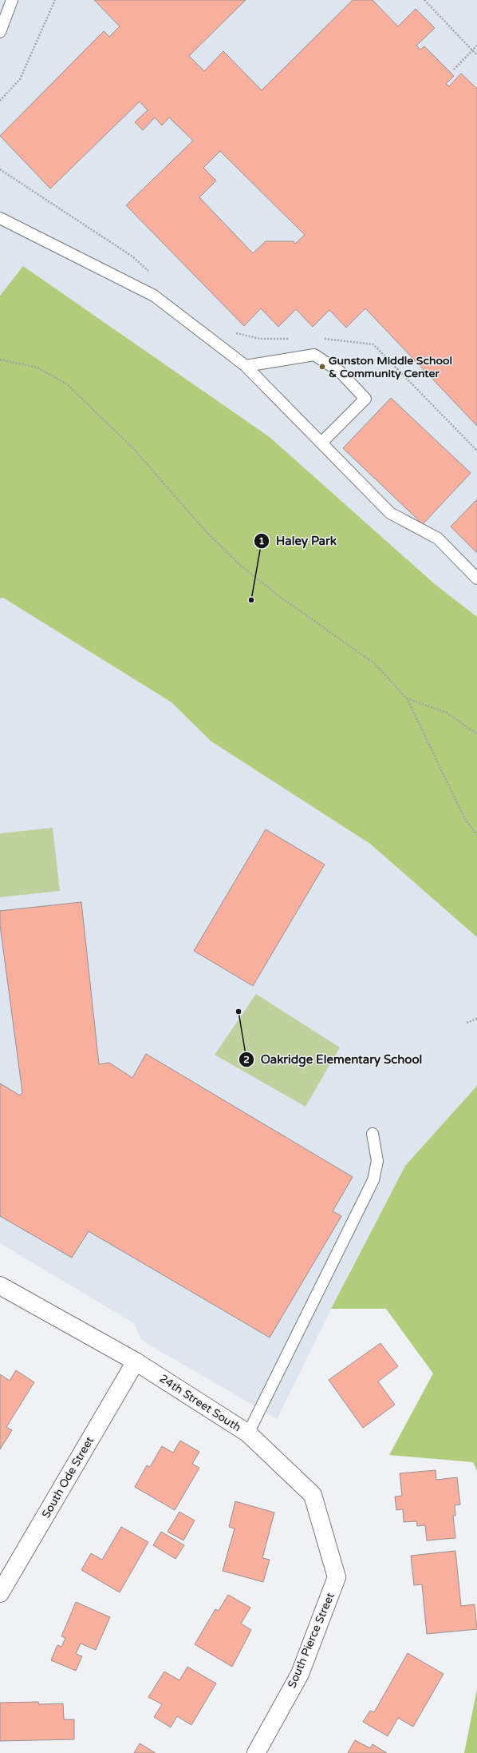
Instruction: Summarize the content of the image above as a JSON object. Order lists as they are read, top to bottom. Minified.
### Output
{"streets":{"street":["24th Street South","South Ode Street","South Pierce Street"]},"crossings":[["24th Street South","South Ode Street"],["24th Street South","South Pierce Street"]],"places":["Gunston Middle School & Community Center","Haley Park","Oakridge Elementary School"]}
